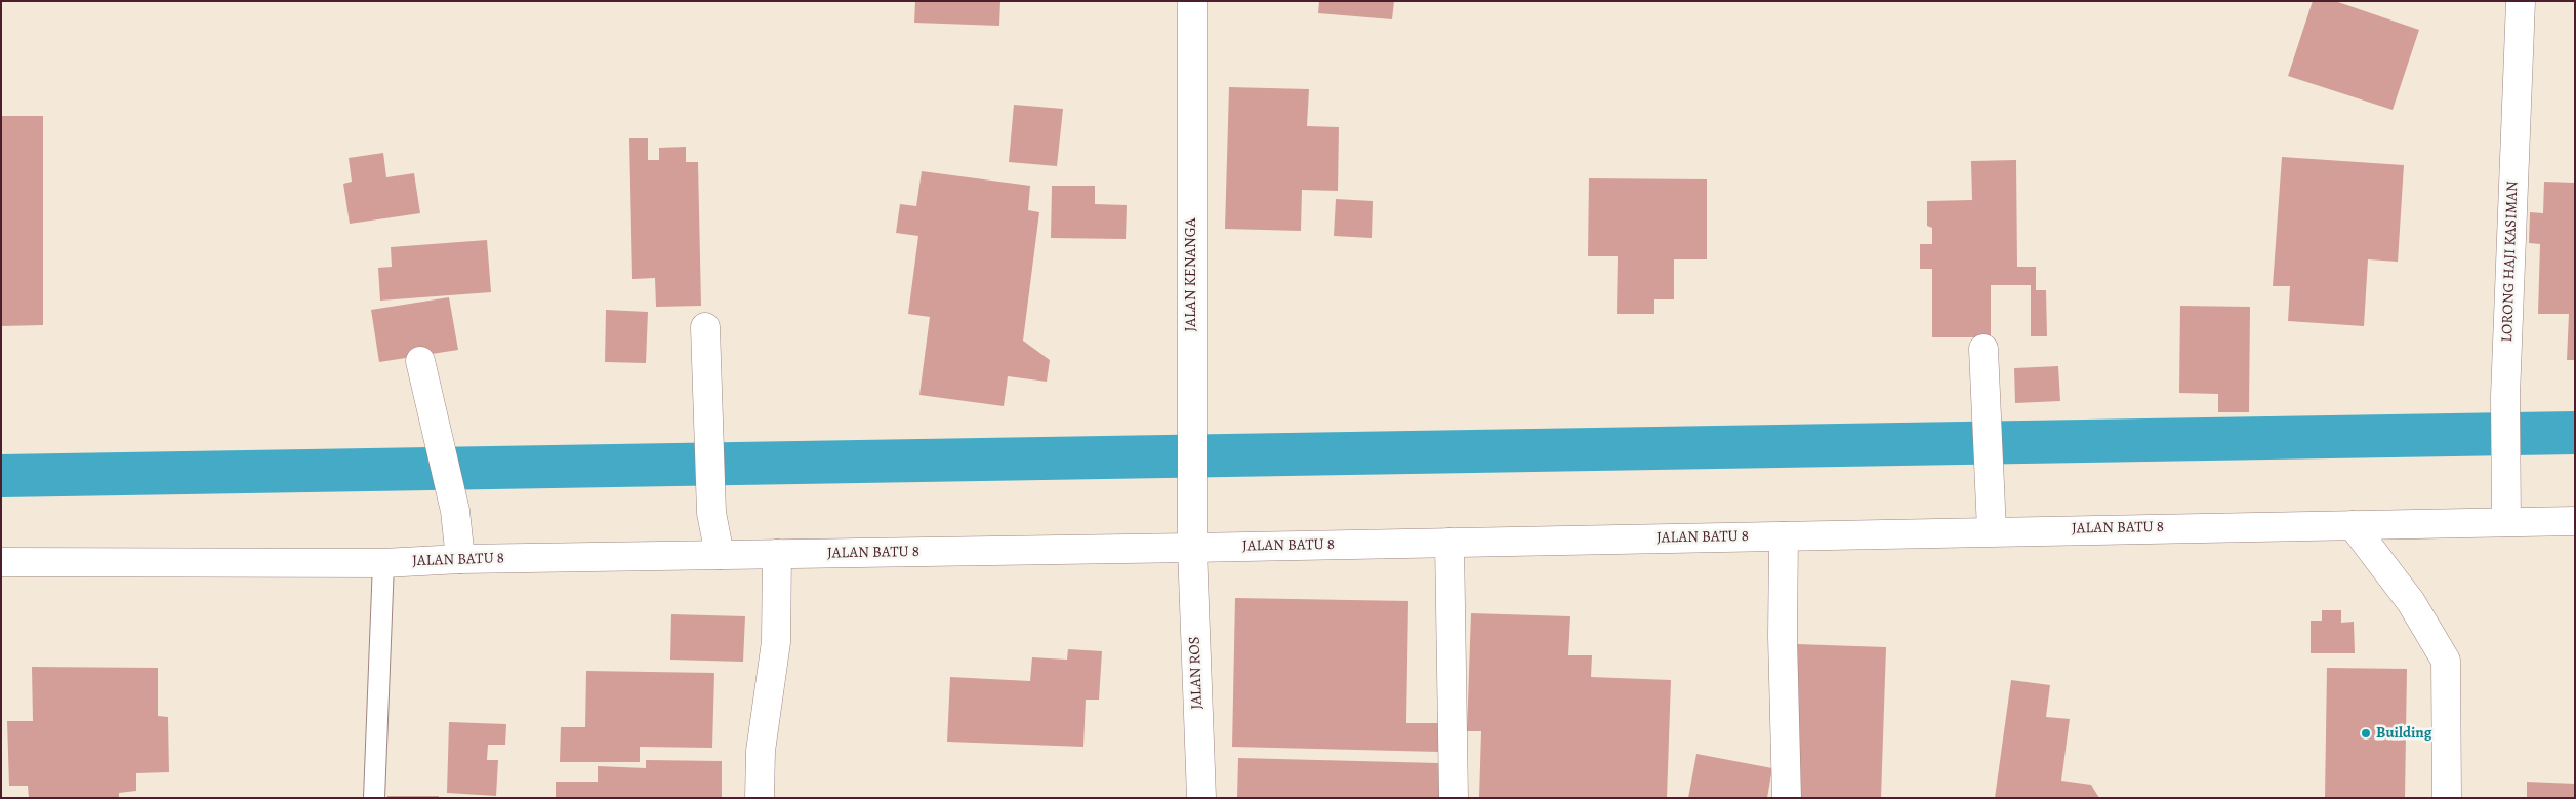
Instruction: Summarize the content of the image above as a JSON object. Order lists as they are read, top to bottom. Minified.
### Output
{"streets":{"street":["LORONG HAJI KASIMAN","JALAN KENANGA","JALAN BATU 8","JALAN ROS"]},"crossings":[["LORONG HAJI KASIMAN","JALAN BATU 8"],["JALAN KENANGA","JALAN BATU 8"],["JALAN KENANGA","JALAN ROS"],["JALAN BATU 8","JALAN ROS"]],"places":["Building"]}
